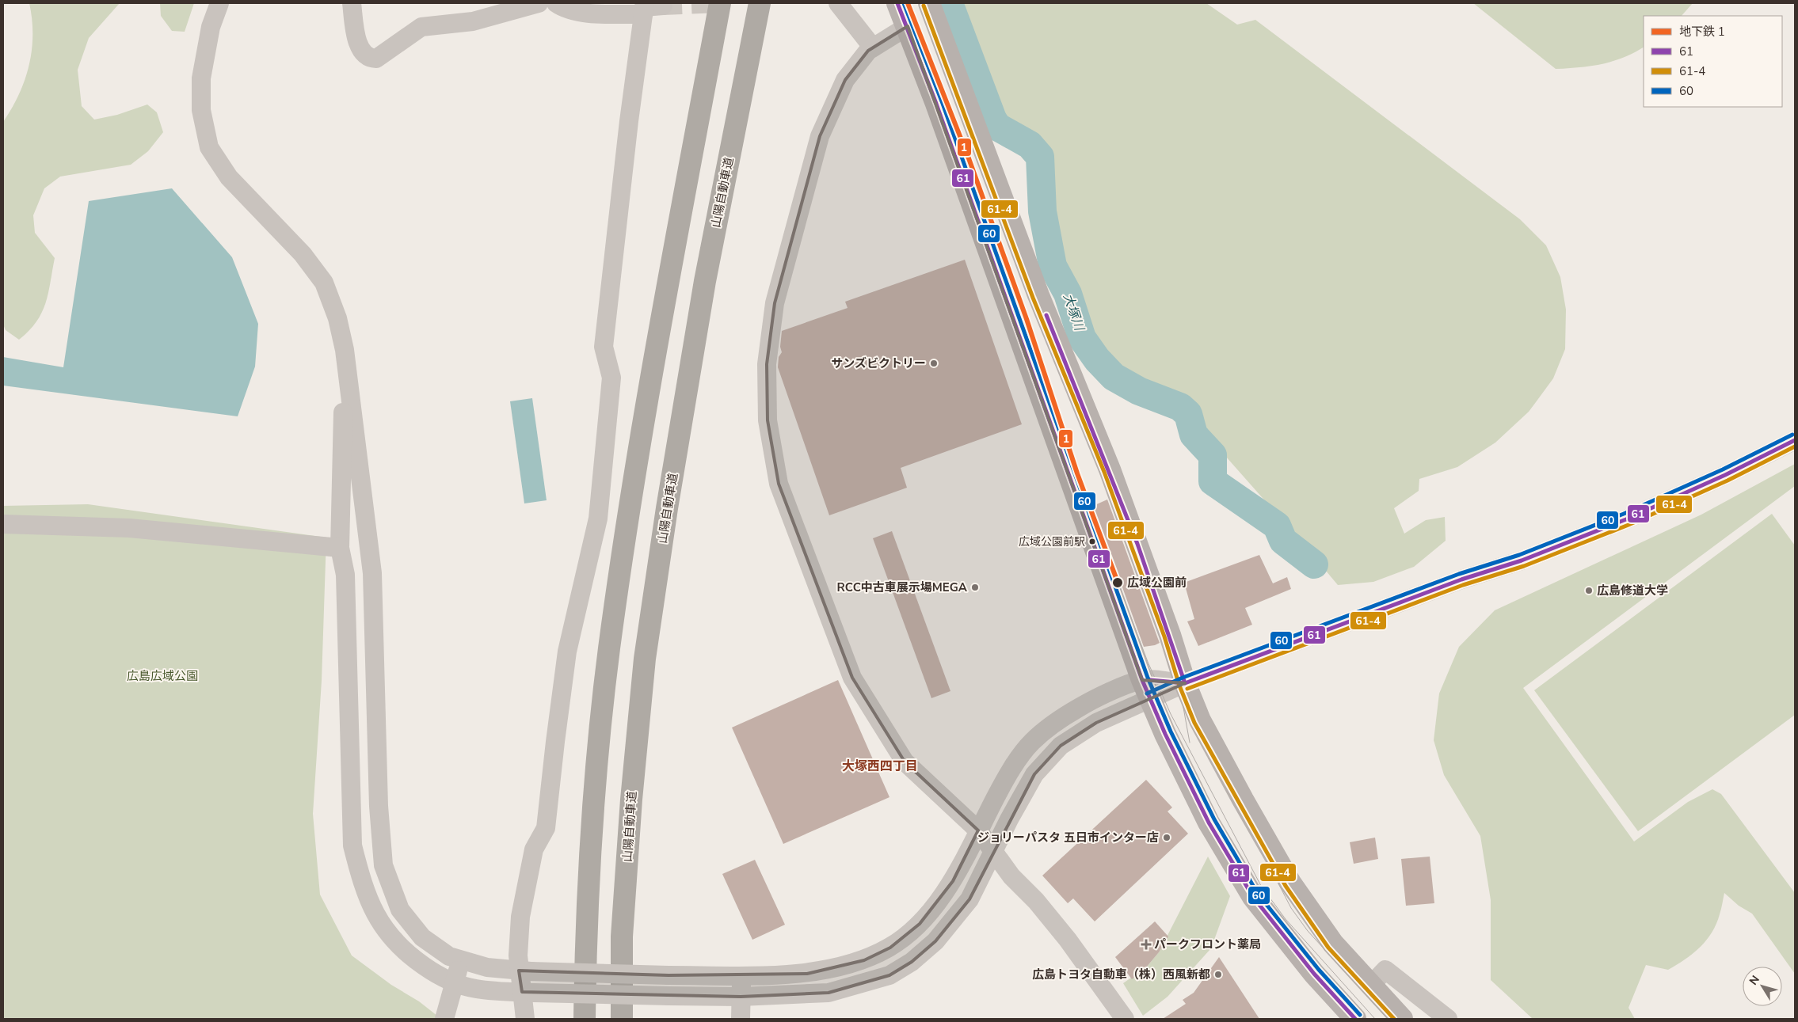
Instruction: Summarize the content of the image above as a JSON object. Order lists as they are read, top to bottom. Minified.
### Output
{"streets":{"highway":["山陽自動車道"]},"districts":["大塚西四丁目"],"water":["大塚川"],"parks":["広島広域公園"],"places":{"other":["サンズビクトリー","広域公園前駅","広域公園前","RCC中古車展示場MEGA","広島修道大学","ジョリーパスタ 五日市インター店","広島トヨタ自動車（株）西風新都"],"health":["パークフロント薬局"]},"lines":["metro line 1","transit line 61","transit line 60","transit line 61-4"],"legend":["地下鉄 1","61","61-4","60"],"north":"top left"}
